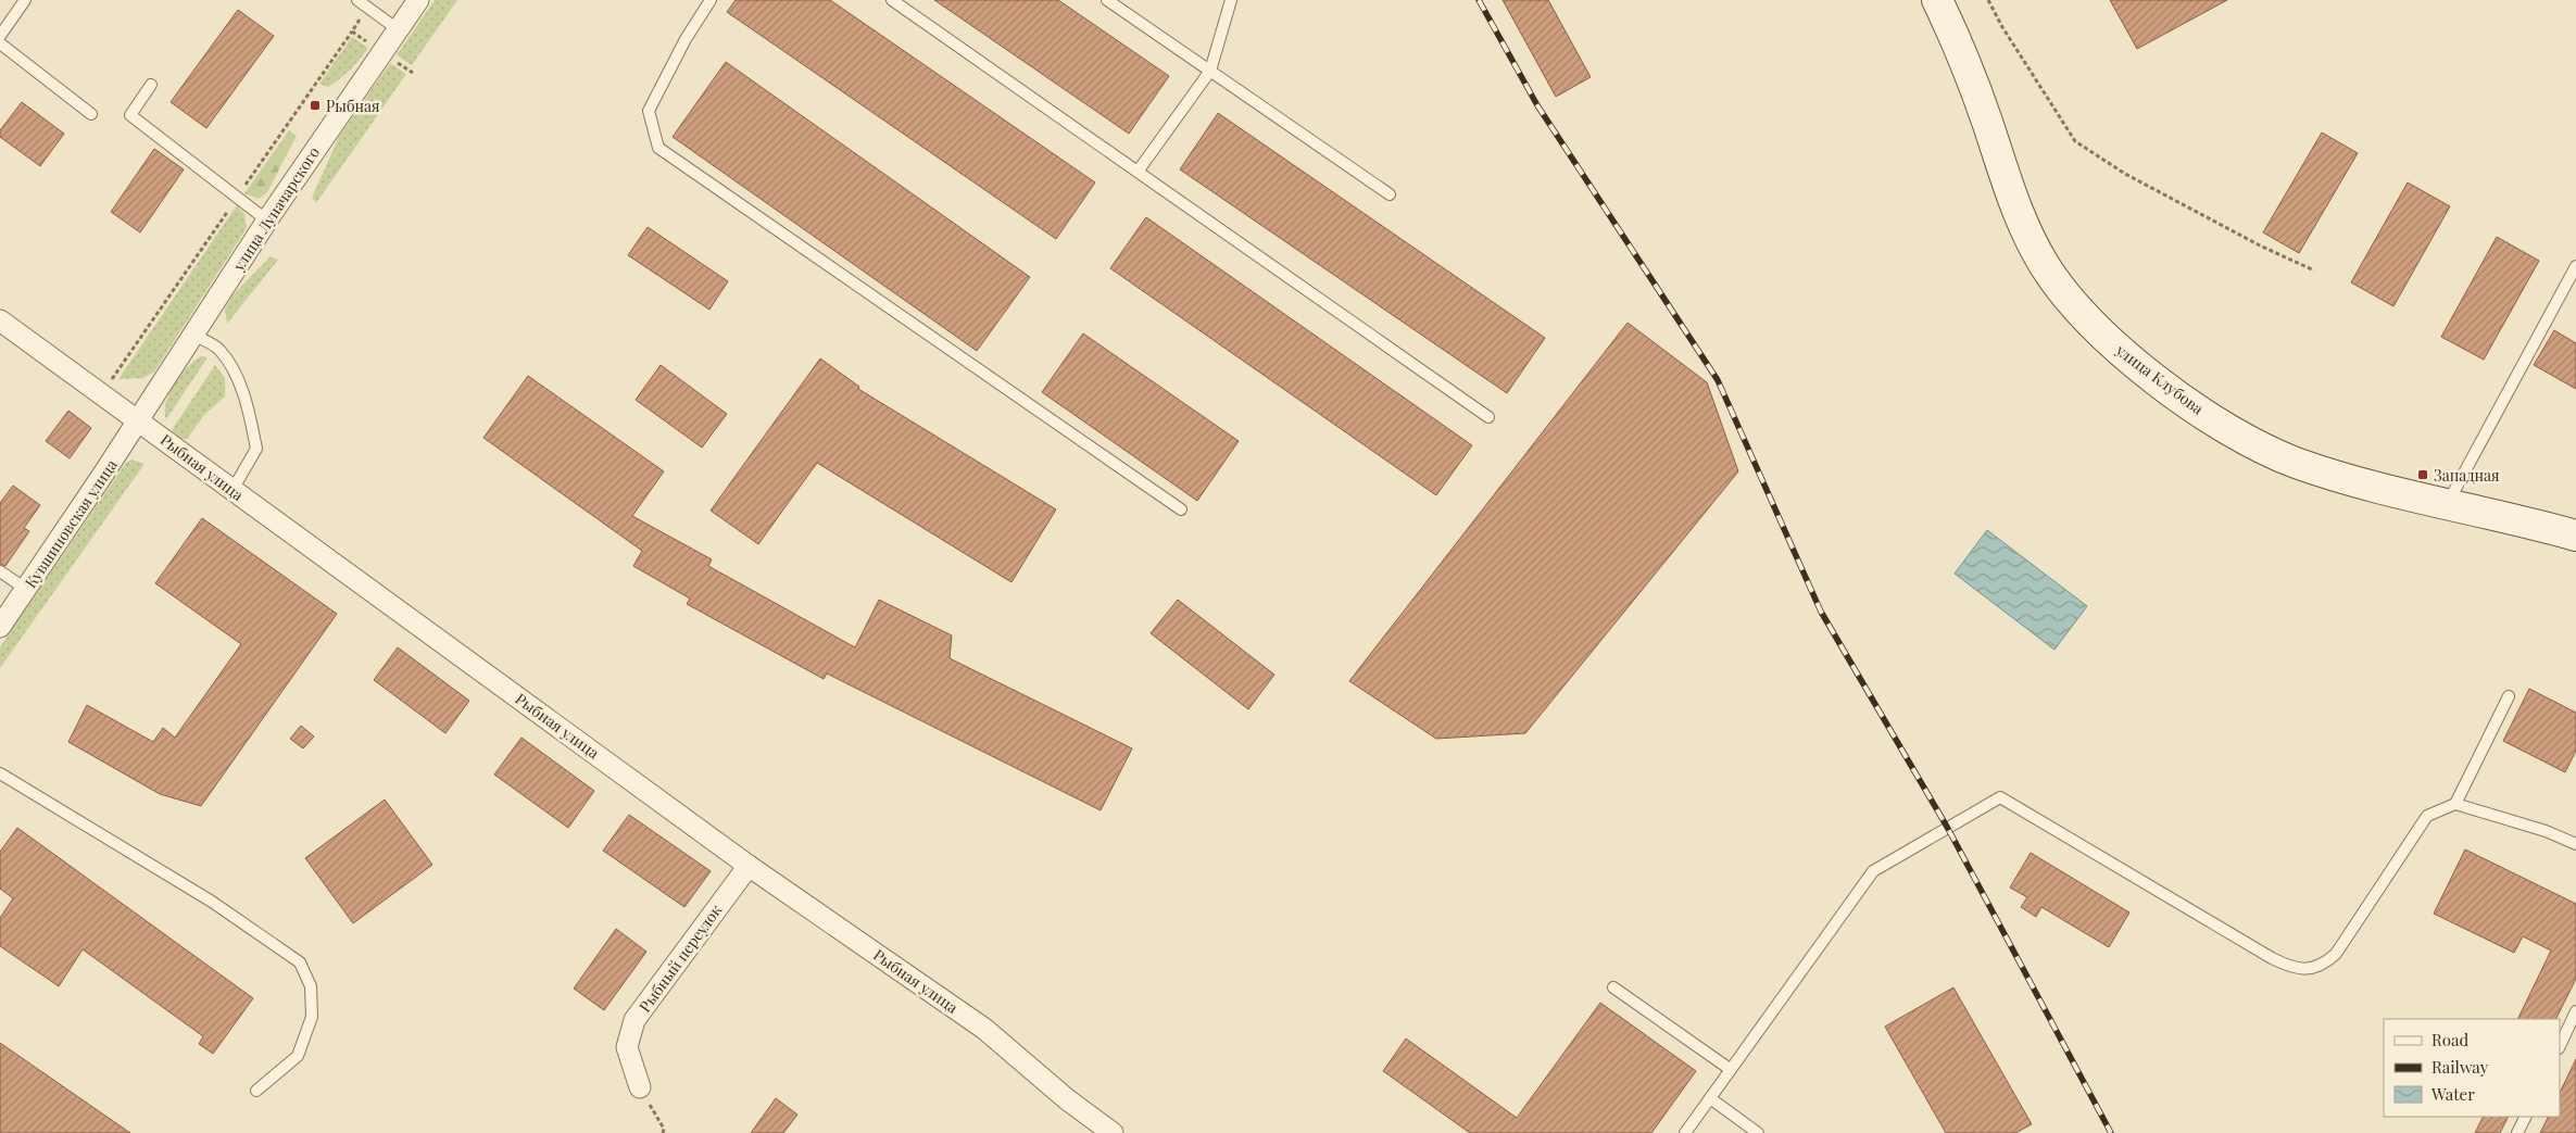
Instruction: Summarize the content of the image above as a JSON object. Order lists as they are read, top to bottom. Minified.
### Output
{"streets":{"main road":["улица Клубова"],"street":["улица Луначарского","Рыбная улица","Кувшиновская улица","Рыбный переулок"]},"crossings":[["улица Луначарского","Рыбная улица"],["улица Луначарского","Кувшиновская улица"],["Рыбная улица","Кувшиновская улица"],["Рыбная улица","Рыбный переулок"]],"places":{"transit":["Рыбная","Западная"]},"legend":["Road","Railway","Water"]}
